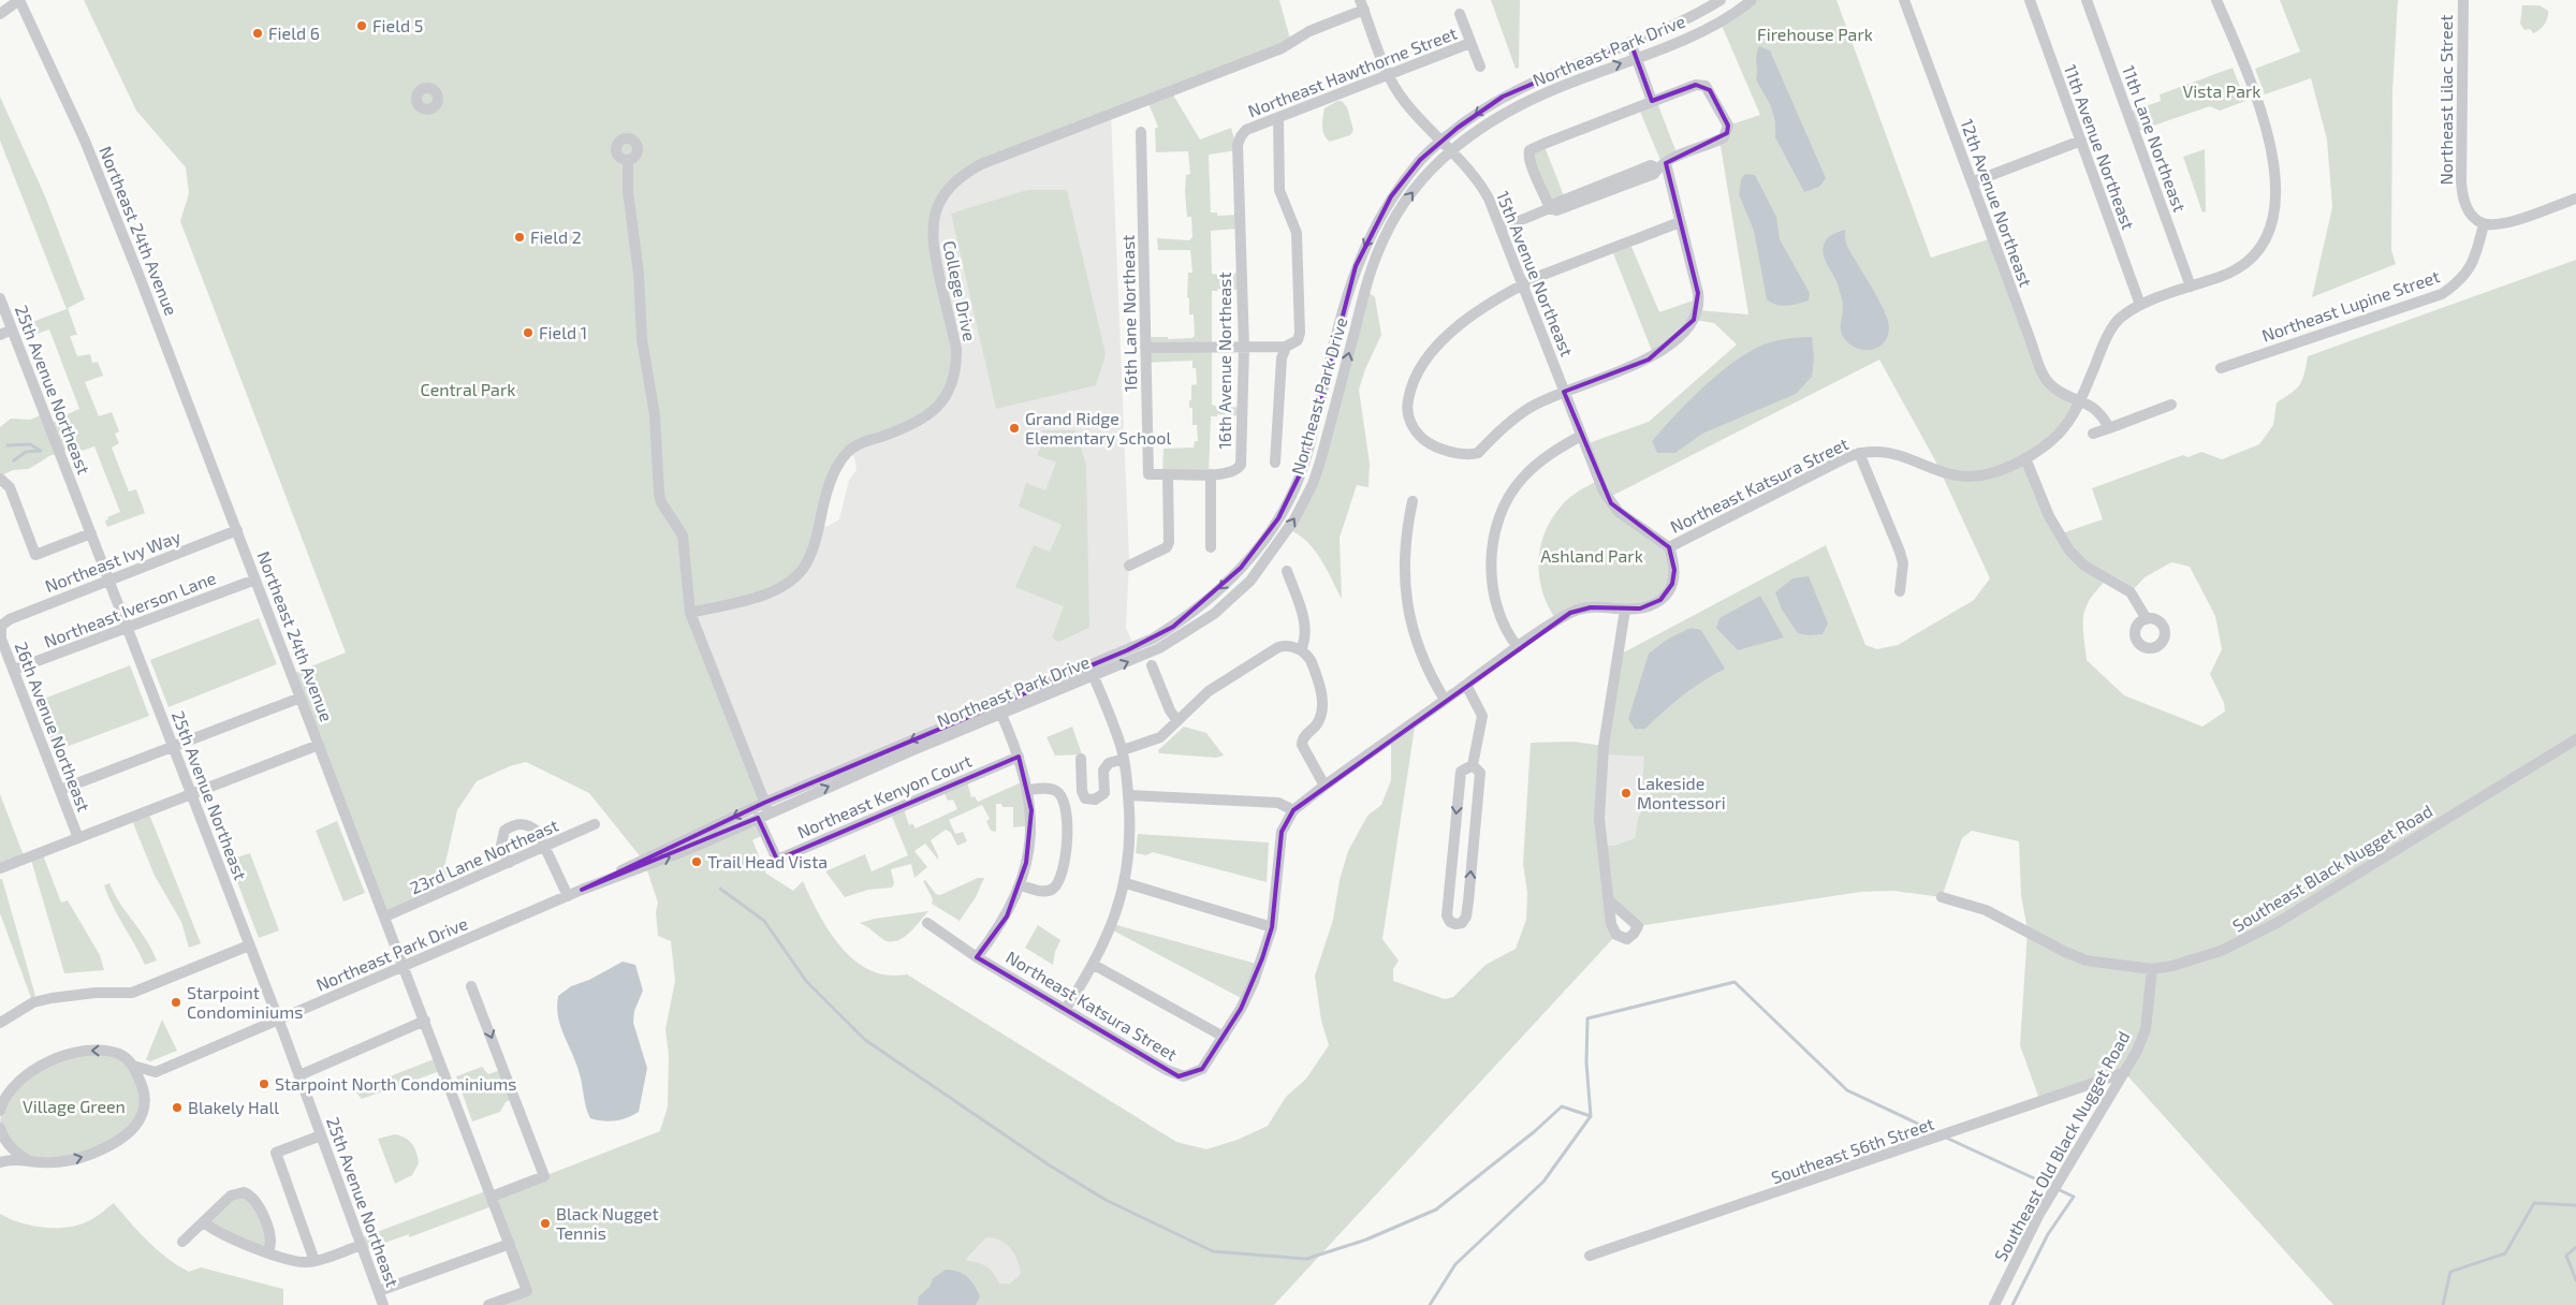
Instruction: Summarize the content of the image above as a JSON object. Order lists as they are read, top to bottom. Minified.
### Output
{"streets":{"street":["Northeast Park Drive","Northeast Hawthorne Street","Northeast Lilac Street","11th Lane Northeast","11th Avenue Northeast","12th Avenue Northeast","Northeast 24th Avenue","15th Avenue Northeast","College Drive","Northeast Lupine Street","16th Lane Northeast","16th Avenue Northeast","25th Avenue Northeast","Northeast Katsura Street","Northeast Ivy Way","Northeast Iverson Lane","26th Avenue Northeast","Northeast Kenyon Court","23rd Lane Northeast","Southeast Black Nugget Road","Southeast Old Black Nugget Road","Southeast 56th Street"]},"crossings":[["Northeast Park Drive","Northeast 24th Avenue"],["Northeast Park Drive","15th Avenue Northeast"],["Northeast Park Drive","25th Avenue Northeast"],["Northeast Park Drive","Northeast Kenyon Court"],["Northeast Hawthorne Street","15th Avenue Northeast"],["Northeast Hawthorne Street","16th Avenue Northeast"],["Northeast Lilac Street","Northeast Lupine Street"],["11th Lane Northeast","Northeast Katsura Street"],["11th Avenue Northeast","Northeast Katsura Street"],["12th Avenue Northeast","Northeast Katsura Street"],["Northeast 24th Avenue","Northeast Ivy Way"],["Northeast 24th Avenue","Northeast Iverson Lane"],["Northeast 24th Avenue","23rd Lane Northeast"],["15th Avenue Northeast","College Drive"],["15th Avenue Northeast","Northeast Katsura Street"],["16th Lane Northeast","16th Avenue Northeast"],["25th Avenue Northeast","Northeast Ivy Way"],["25th Avenue Northeast","Northeast Iverson Lane"],["Northeast Ivy Way","26th Avenue Northeast"],["Northeast Iverson Lane","26th Avenue Northeast"],["Southeast Black Nugget Road","Southeast Old Black Nugget Road"],["Southeast Old Black Nugget Road","Southeast 56th Street"]],"parks":["Firehouse Park","Vista Park","Central Park","Ashland Park","Village Green"],"places":["Field 5","Field 6","Field 2","Field 1","Grand Ridge Elementary School","Lakeside Montessori","Trail Head Vista","Starpoint Condominiums","Starpoint North Condominiums","Blakely Hall","Black Nugget Tennis"]}
